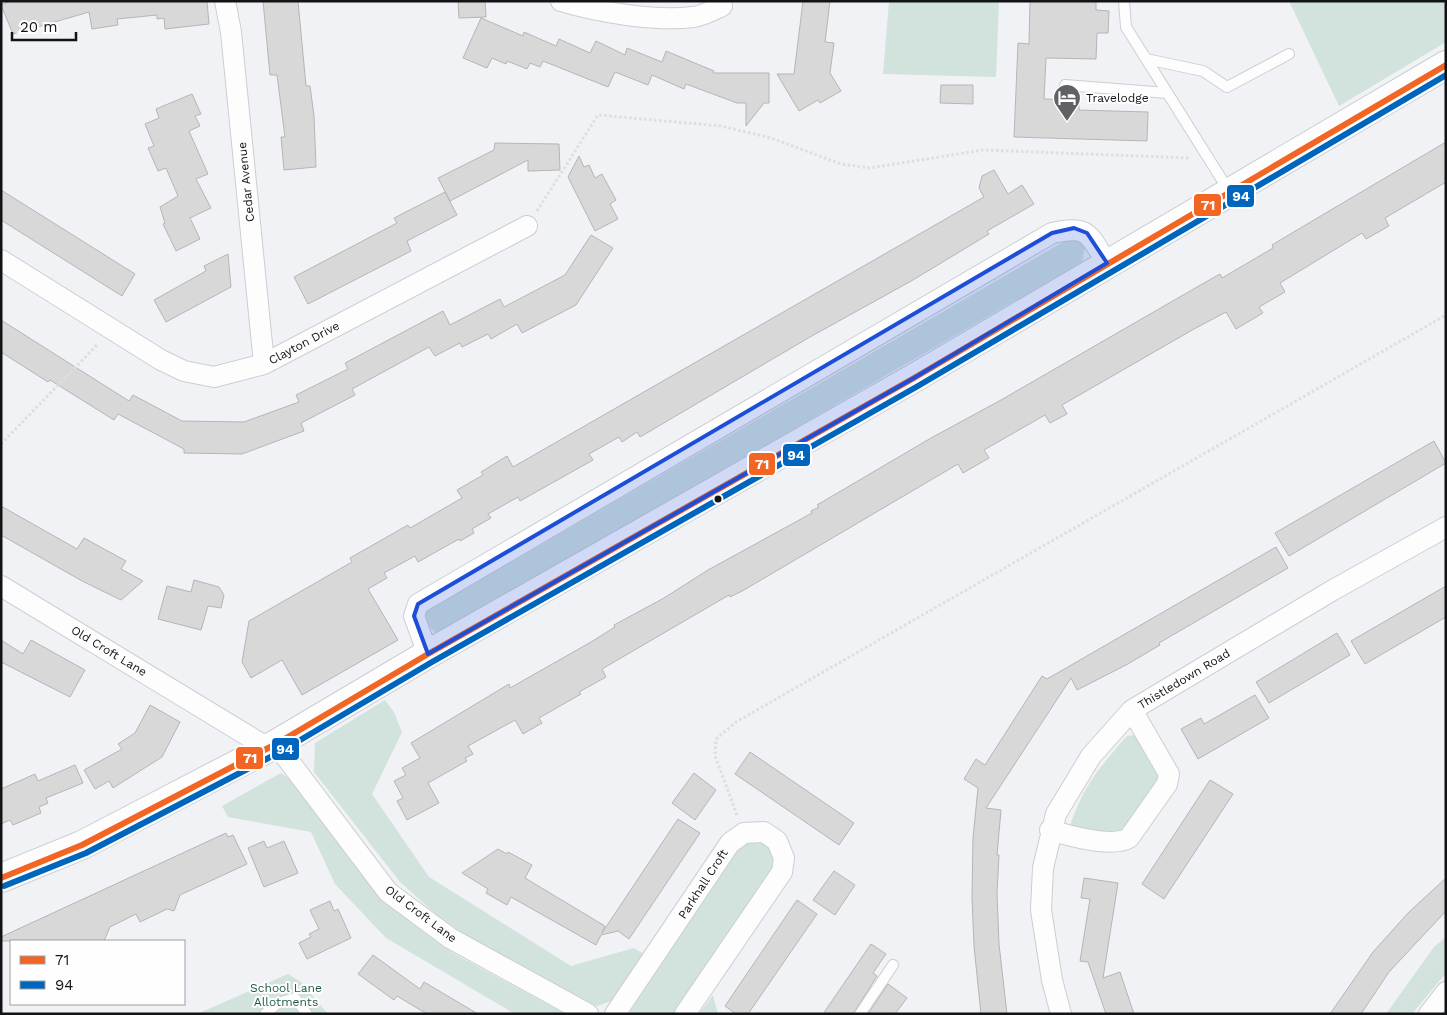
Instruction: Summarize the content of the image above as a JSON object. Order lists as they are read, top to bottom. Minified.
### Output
{"streets":{"street":["Cedar Avenue","Clayton Drive","Old Croft Lane","Thistledown Road","Parkhall Croft"]},"crossings":[["Cedar Avenue","Clayton Drive"]],"parks":["School Lane Allotments"],"places":{"hotel":["Travelodge"]},"lines":["transit line 71","transit line 94"],"legend":["71","94"],"scale_bar":"20 m"}
